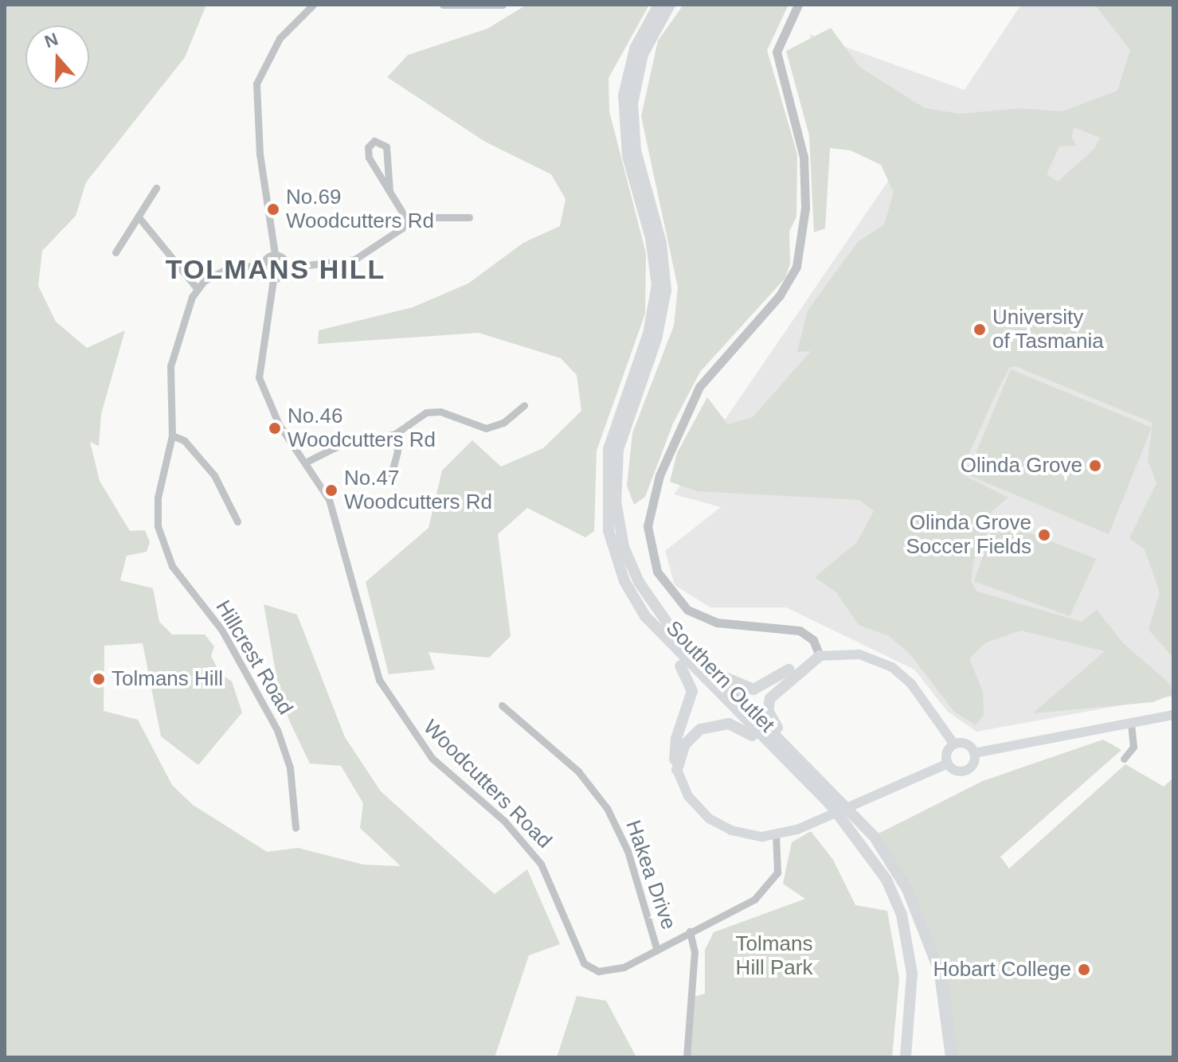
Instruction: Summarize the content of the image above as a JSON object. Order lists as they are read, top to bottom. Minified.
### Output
{"streets":{"highway":["Southern Outlet"],"street":["Hillcrest Road","Woodcutters Road","Hakea Drive"]},"crossings":[["Woodcutters Road","Hakea Drive"]],"districts":["TOLMANS HILL"],"parks":["Tolmans Hill Park"],"places":["No.69 Woodcutters Rd","University of Tasmania","No.46 Woodcutters Rd","Olinda Grove","No.47 Woodcutters Rd","Olinda Grove Soccer Fields","Tolmans Hill","Hobart College"],"north":"top"}
